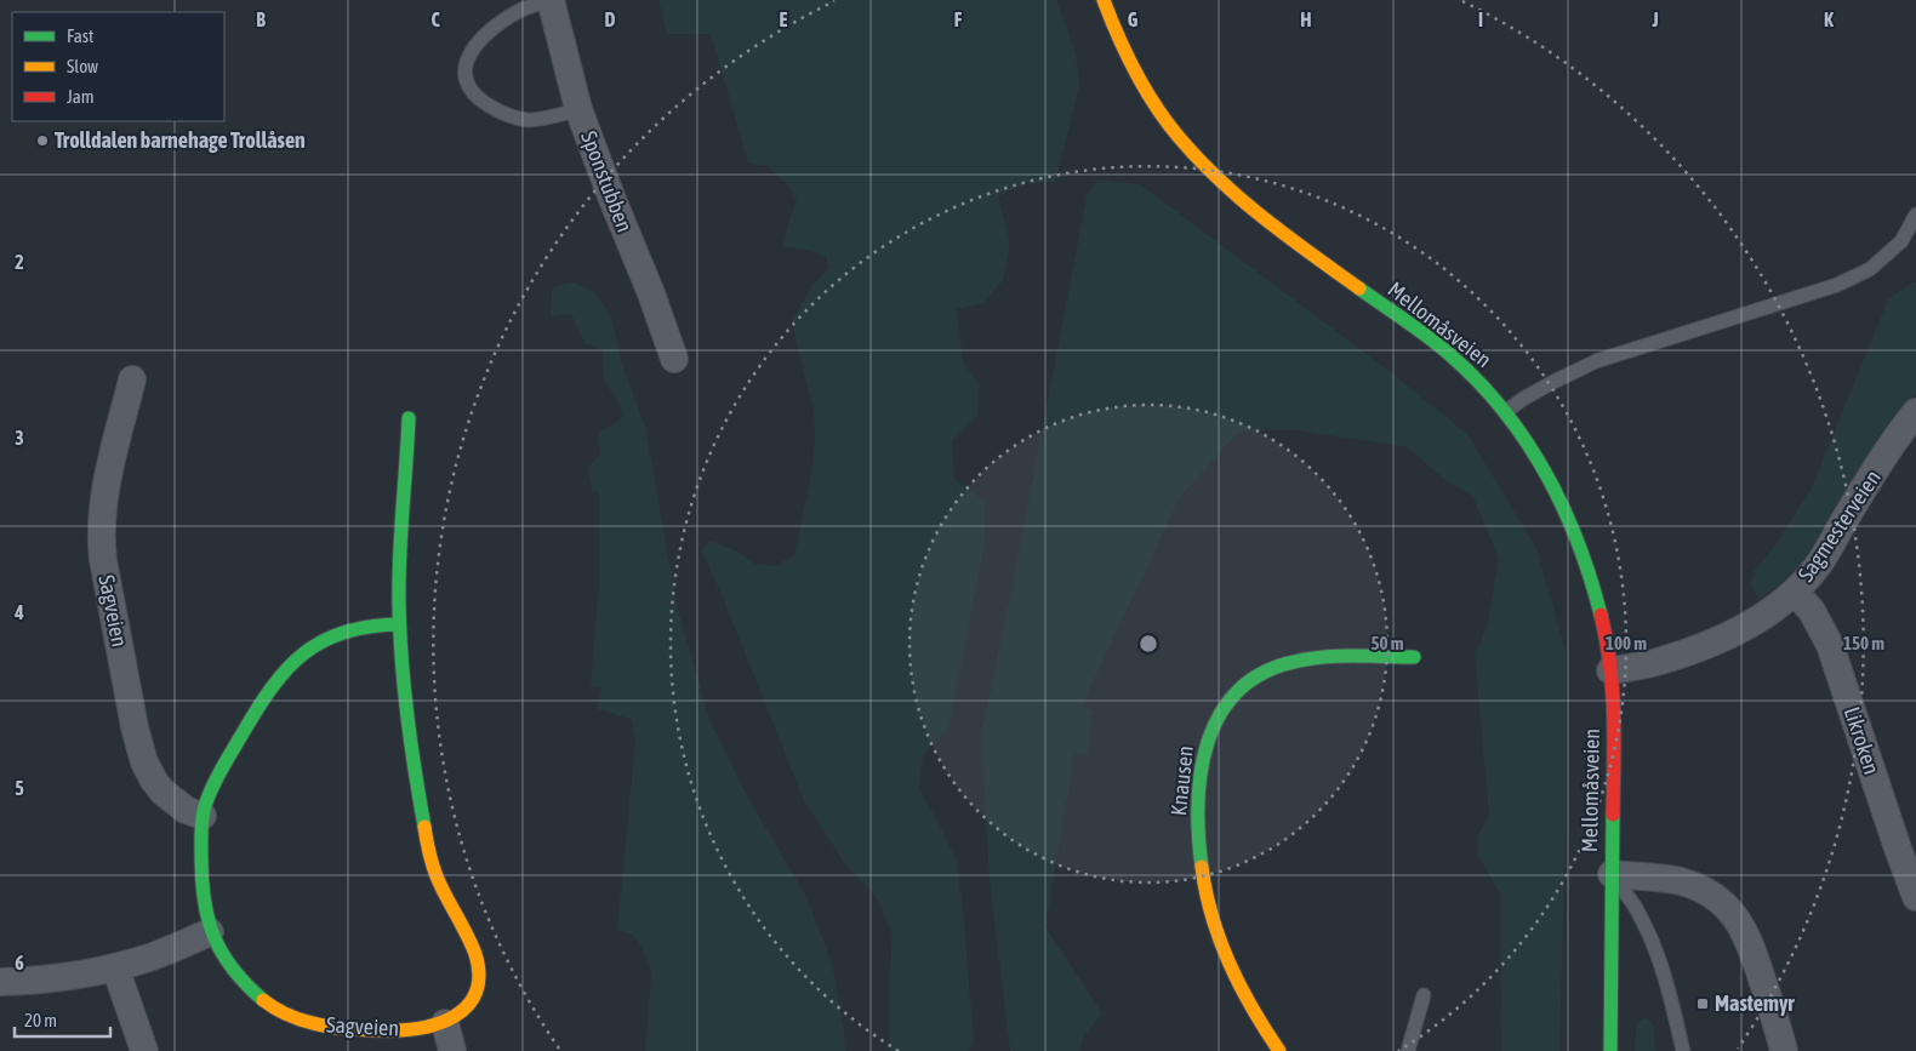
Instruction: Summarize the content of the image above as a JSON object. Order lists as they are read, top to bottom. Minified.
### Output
{"streets":{"street":["Sponstubben","Mellomåsveien","Sagmesterveien","Sagveien","Likroken","Knausen"]},"crossings":[["Mellomåsveien","Sagmesterveien"],["Sagmesterveien","Likroken"]],"places":{"other":["Trolldalen barnehage Trollåsen"],"transit":["Mastemyr"]},"legend":["Fast","Slow","Jam"],"scale_bar":"20 m","grid":{"columns":["B","C","D","E","F","G","H","I","J","K"],"rows":["2","3","4","5","6"]},"rings":["50 m","100 m","150 m"]}
